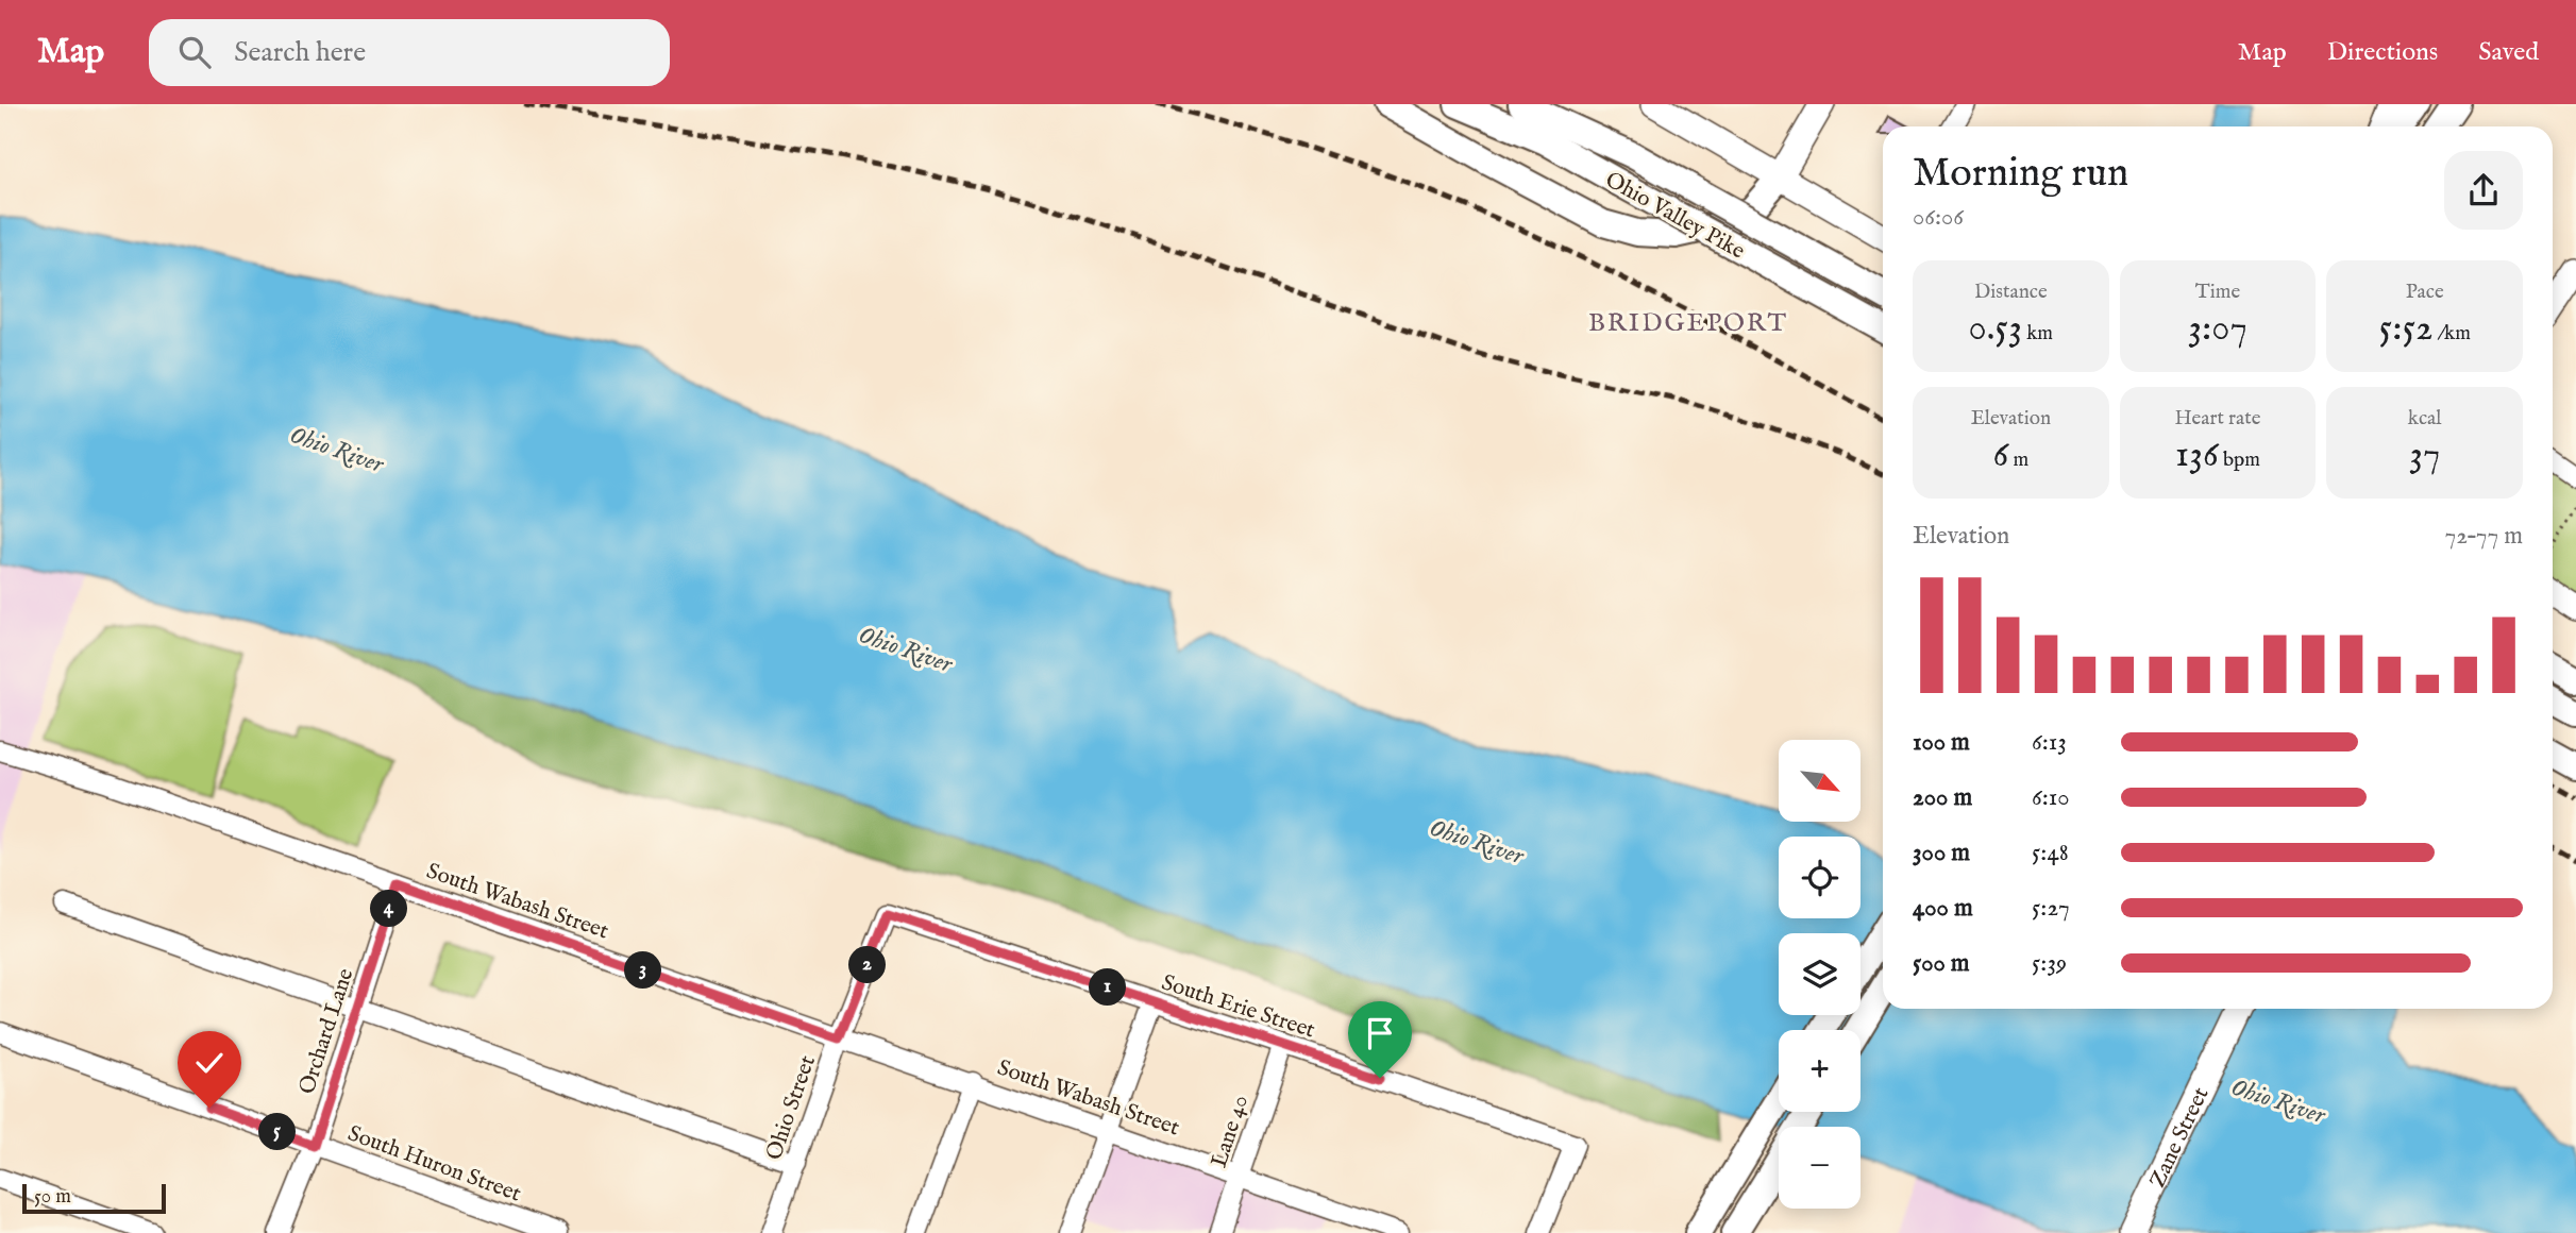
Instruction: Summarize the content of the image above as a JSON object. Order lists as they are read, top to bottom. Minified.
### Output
{"streets":{"highway":["Ohio Valley Pike"],"main road":["Zane Street"],"street":["South Wabash Street","South Erie Street","Orchard Lane","Ohio Street","Lane 40","South Huron Street"]},"crossings":[["South Wabash Street","Orchard Lane"],["South Wabash Street","Ohio Street"],["South Wabash Street","Lane 40"],["South Erie Street","Ohio Street"],["South Erie Street","Lane 40"],["Orchard Lane","South Huron Street"]],"districts":["BRIDGEPORT"],"water":["Ohio River"],"scale_bar":"50 m","north":"bottom right","page":{"header":"Map","search":"Search here","nav":["Map","Directions","Saved"],"heading":["Morning run","06:06"],"stats":[["Distance","0.53 km"],["Time","3:07"],["Pace","5:52 /km"],["Elevation","6 m"],["Heart rate","136 bpm"],["kcal","37"]],"chart":["Elevation","72–77 m"],"list":[{"name":"100 m","note":"6:13"},{"name":"200 m","note":"6:10"},{"name":"300 m","note":"5:48"},{"name":"400 m","note":"5:27"},{"name":"500 m","note":"5:39"}],"map_buttons":["+","−"],"pins":["4","2","3","1","5"],"scale":"50 m"}}
